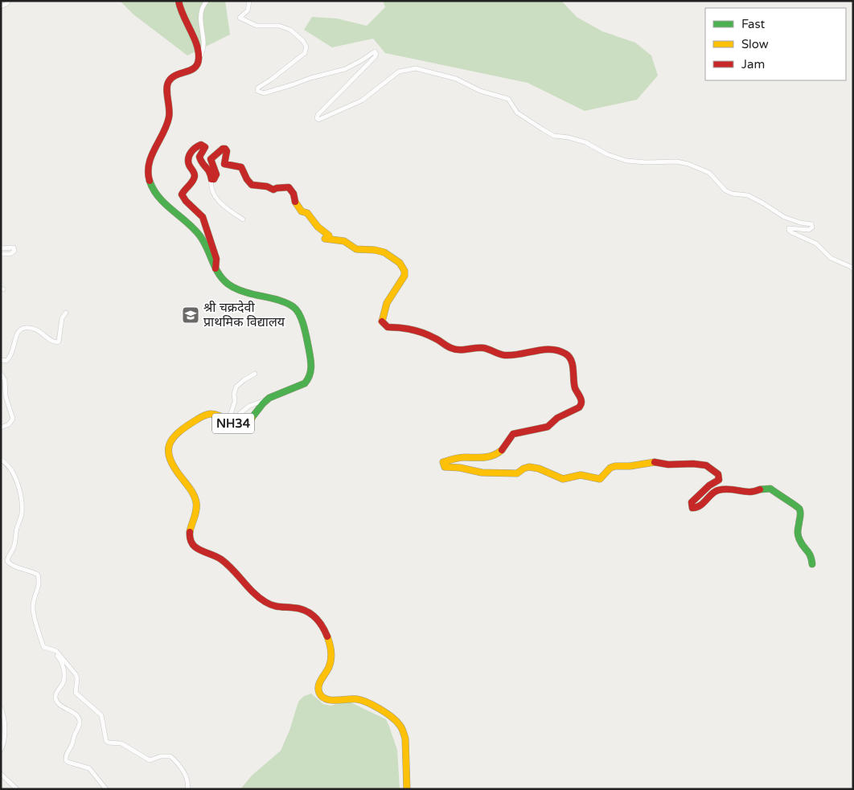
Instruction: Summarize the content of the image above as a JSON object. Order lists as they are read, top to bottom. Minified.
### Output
{"streets":{"main road":["NH34"]},"places":{"school or university":["श्री चक्रदेवी प्राथमिक विद्यालय"]},"legend":["Fast","Slow","Jam"]}
